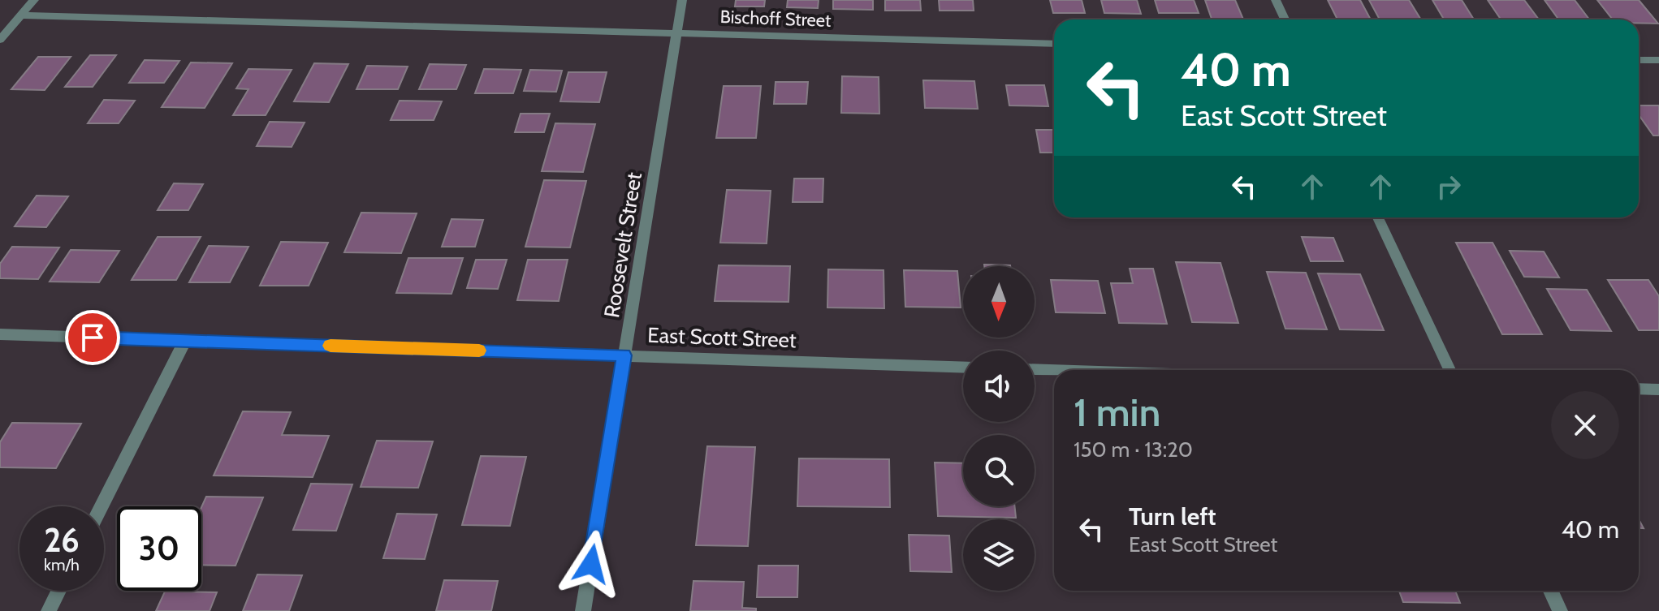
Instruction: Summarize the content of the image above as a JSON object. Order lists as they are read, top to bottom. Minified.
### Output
{"streets":{"street":["Bischoff Street","Roosevelt Street","East Scott Street"]},"crossings":[["Bischoff Street","Roosevelt Street"],["Roosevelt Street","East Scott Street"]],"north":"bottom","page":{"turn":["40 m","East Scott Street"],"heading":["1 min","150 m · 13:20"],"list":[{"name":"Turn left","note":"East Scott Street","value":"40 m"}],"speed":"26 km/h","limit":"30"}}
